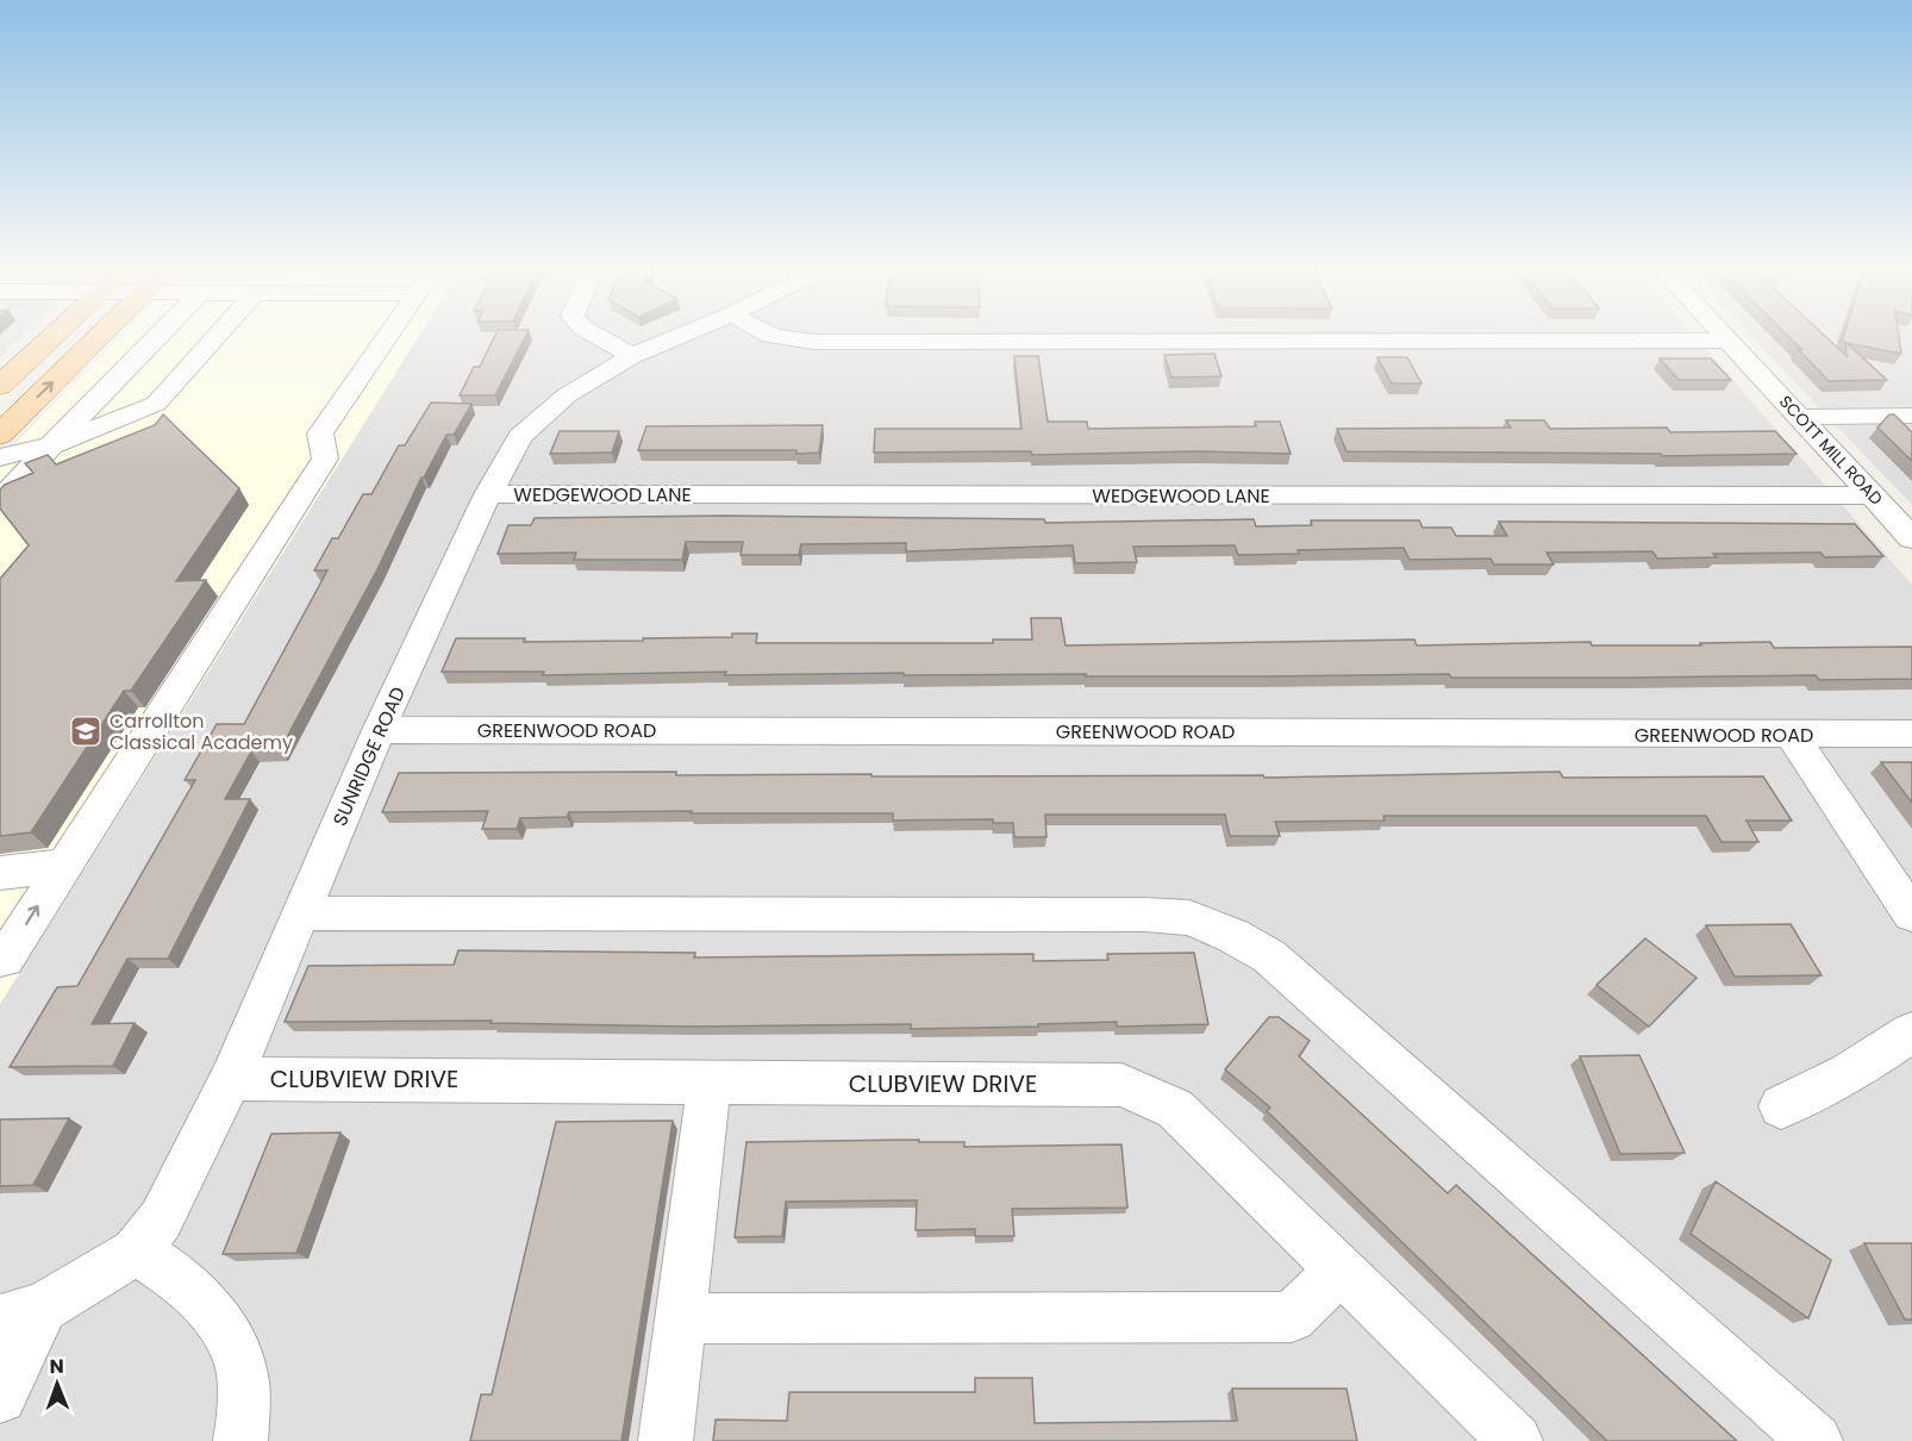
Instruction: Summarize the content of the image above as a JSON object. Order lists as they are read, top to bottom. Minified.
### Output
{"streets":{"street":["SCOTT MILL ROAD","WEDGEWOOD LANE","GREENWOOD ROAD","SUNRIDGE ROAD","CLUBVIEW DRIVE"]},"crossings":[["SCOTT MILL ROAD","WEDGEWOOD LANE"],["WEDGEWOOD LANE","SUNRIDGE ROAD"],["GREENWOOD ROAD","SUNRIDGE ROAD"],["SUNRIDGE ROAD","CLUBVIEW DRIVE"]],"places":{"school or university":["Carrollton Classical Academy"]},"north":"top"}
